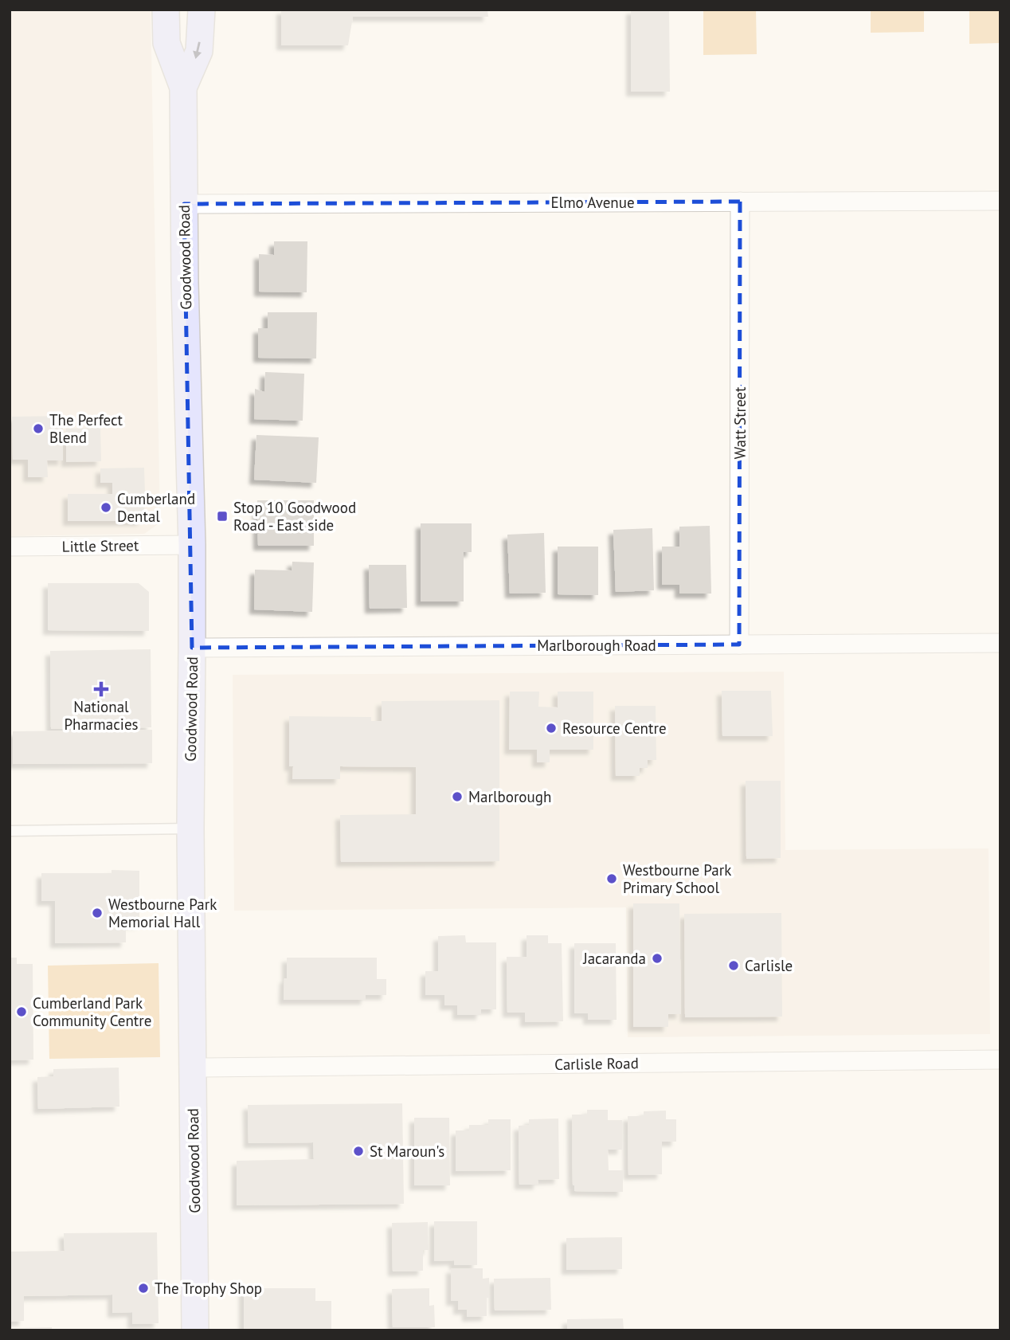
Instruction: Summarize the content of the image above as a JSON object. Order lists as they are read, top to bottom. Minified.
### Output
{"streets":{"main road":["Goodwood Road"],"street":["Elmo Avenue","Watt Street","Little Street","Marlborough Road","Carlisle Road"]},"crossings":[["Elmo Avenue","Goodwood Road"],["Elmo Avenue","Watt Street"],["Goodwood Road","Little Street"],["Goodwood Road","Marlborough Road"],["Goodwood Road","Carlisle Road"],["Watt Street","Marlborough Road"]],"places":{"other":["The Perfect Blend","Cumberland Dental","Resource Centre","Marlborough","Westbourne Park Primary School","Westbourne Park Memorial Hall","Jacaranda","Carlisle","Cumberland Park Community Centre","St Maroun's","The Trophy Shop"],"transit":["Stop 10 Goodwood Road - East side"],"health":["National Pharmacies"]}}
